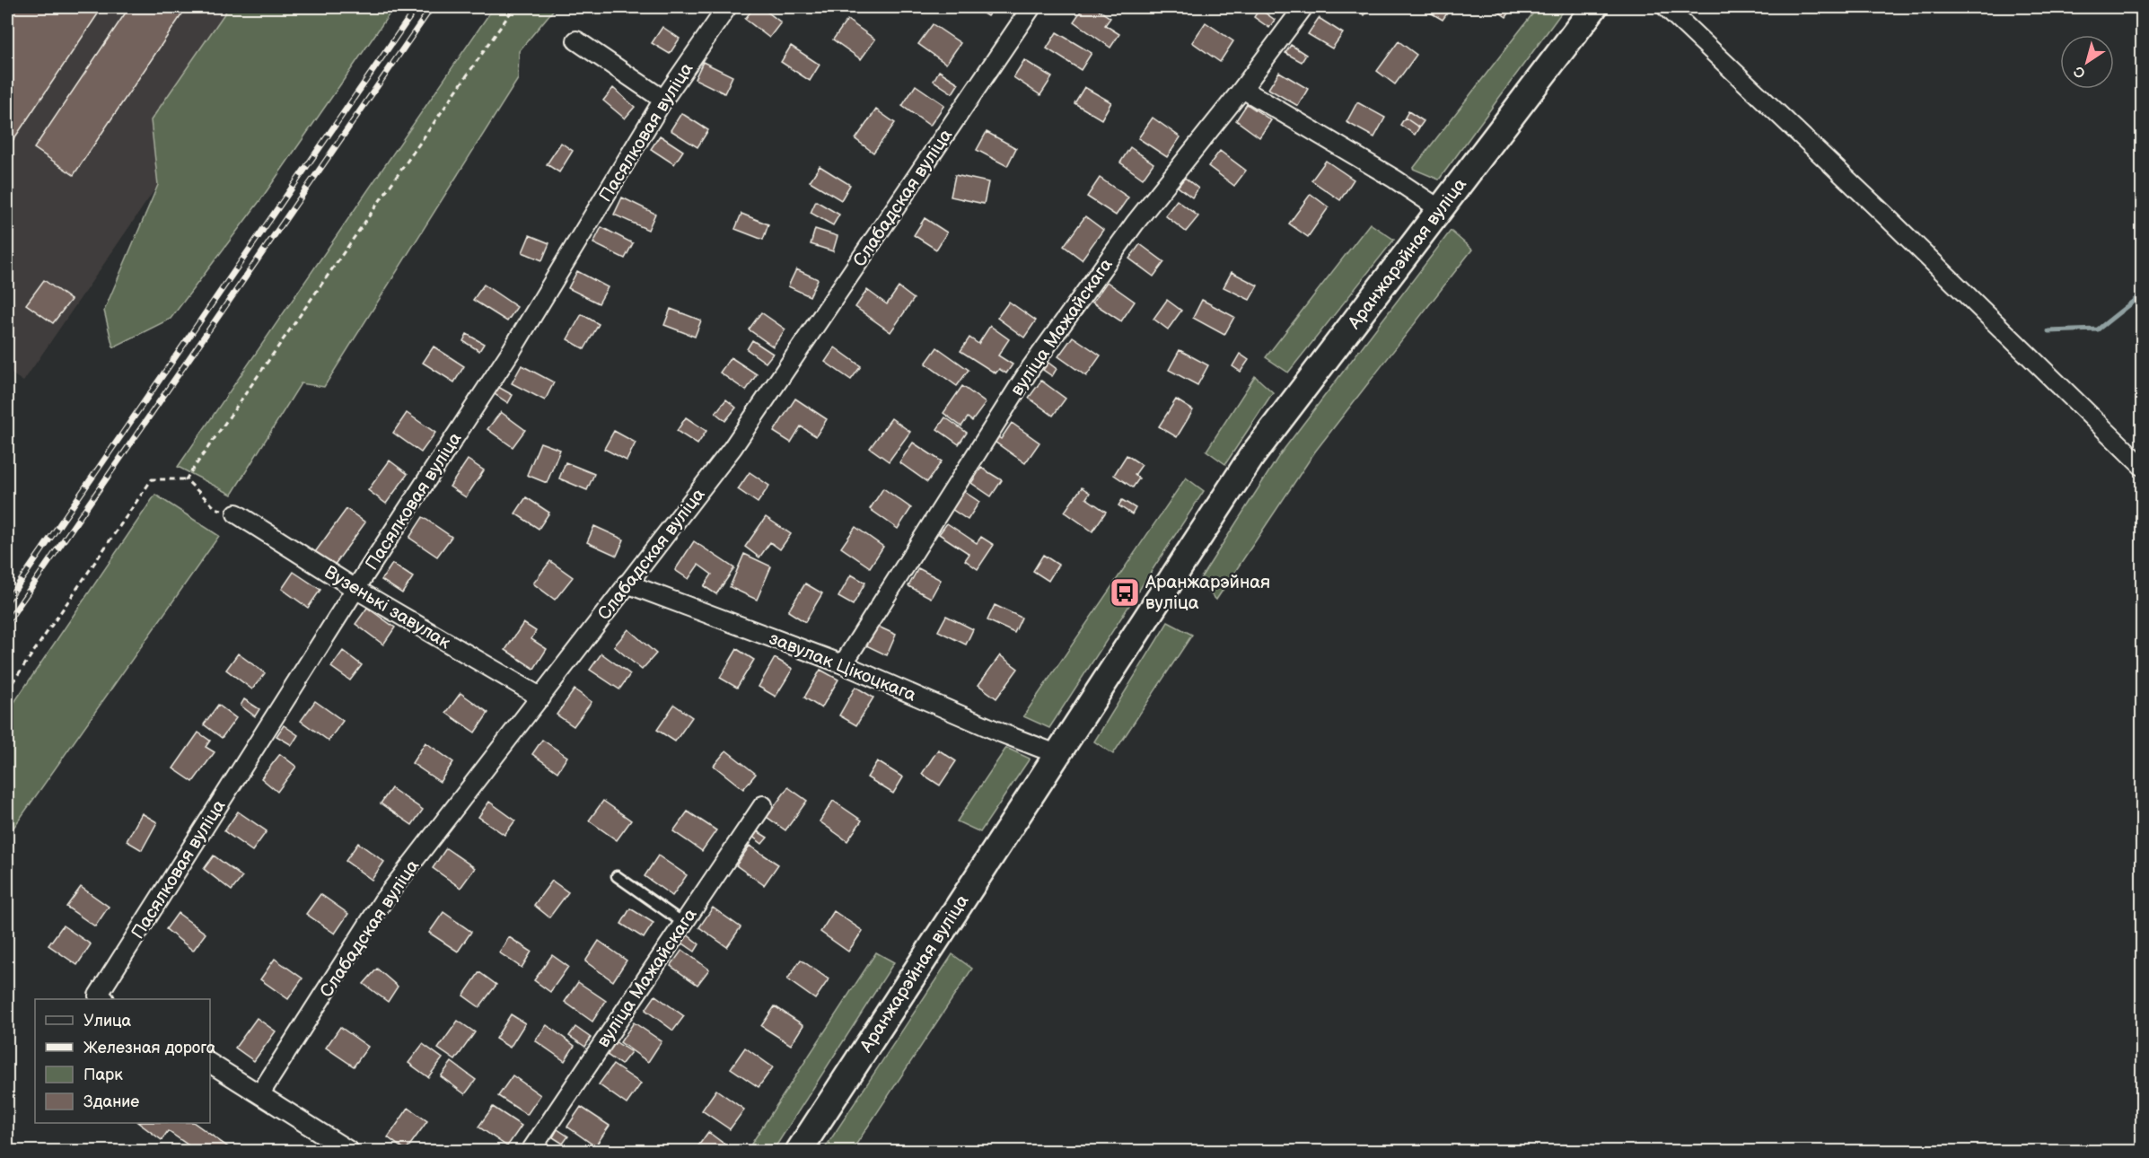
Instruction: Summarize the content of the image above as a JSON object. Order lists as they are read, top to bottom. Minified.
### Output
{"streets":{"main road":["Аранжарэйная вуліца"],"street":["Пасялковая вуліца","Слабадская вуліца","вуліца Мажайскага","Вузенькі завулак","завулак Цікоцкага"]},"crossings":[["Пасялковая вуліца","Вузенькі завулак"],["Слабадская вуліца","Вузенькі завулак"],["Слабадская вуліца","завулак Цікоцкага"],["Аранжарэйная вуліца","завулак Цікоцкага"],["вуліца Мажайскага","завулак Цікоцкага"]],"places":{"bus stop":["Аранжарэйная вуліца"]},"legend":["Улица","Железная дорога","Парк","Здание"],"north":"bottom left"}
